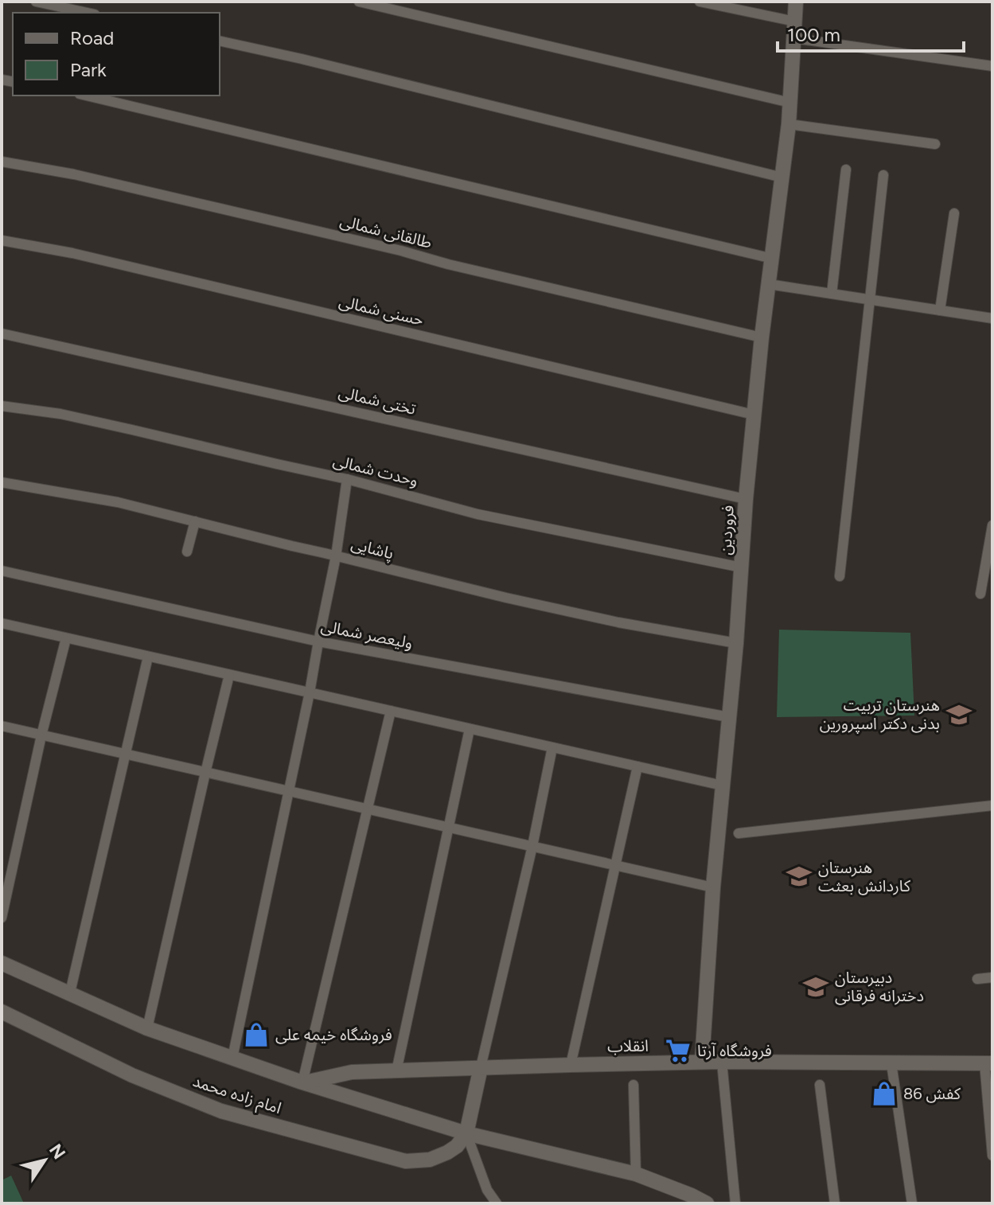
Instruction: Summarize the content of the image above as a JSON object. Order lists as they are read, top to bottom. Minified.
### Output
{"streets":{"street":["طالقانی شمالی","حسنی شمالی","تختی شمالی","وحدت شمالی","فروردین","پاشایی","ولیعصر شمالی","انقلاب","امام زاده محمد"]},"crossings":[["طالقانی شمالی","فروردین"],["حسنی شمالی","فروردین"],["تختی شمالی","فروردین"],["وحدت شمالی","فروردین"],["فروردین","پاشایی"],["فروردین","ولیعصر شمالی"],["فروردین","انقلاب"],["انقلاب","امام زاده محمد"]],"places":{"school or university":["هنرستان تربیت بدنی دکتر اسپرورین","هنرستان کاردانش بعثت","دبیرستان دخترانه فرقانی"],"shop":["فروشگاه خیمه علی","کفش 86"],"supermarket":["فروشگاه آرتا"]},"legend":["Road","Park"],"scale_bar":"100 m","north":"top right"}
